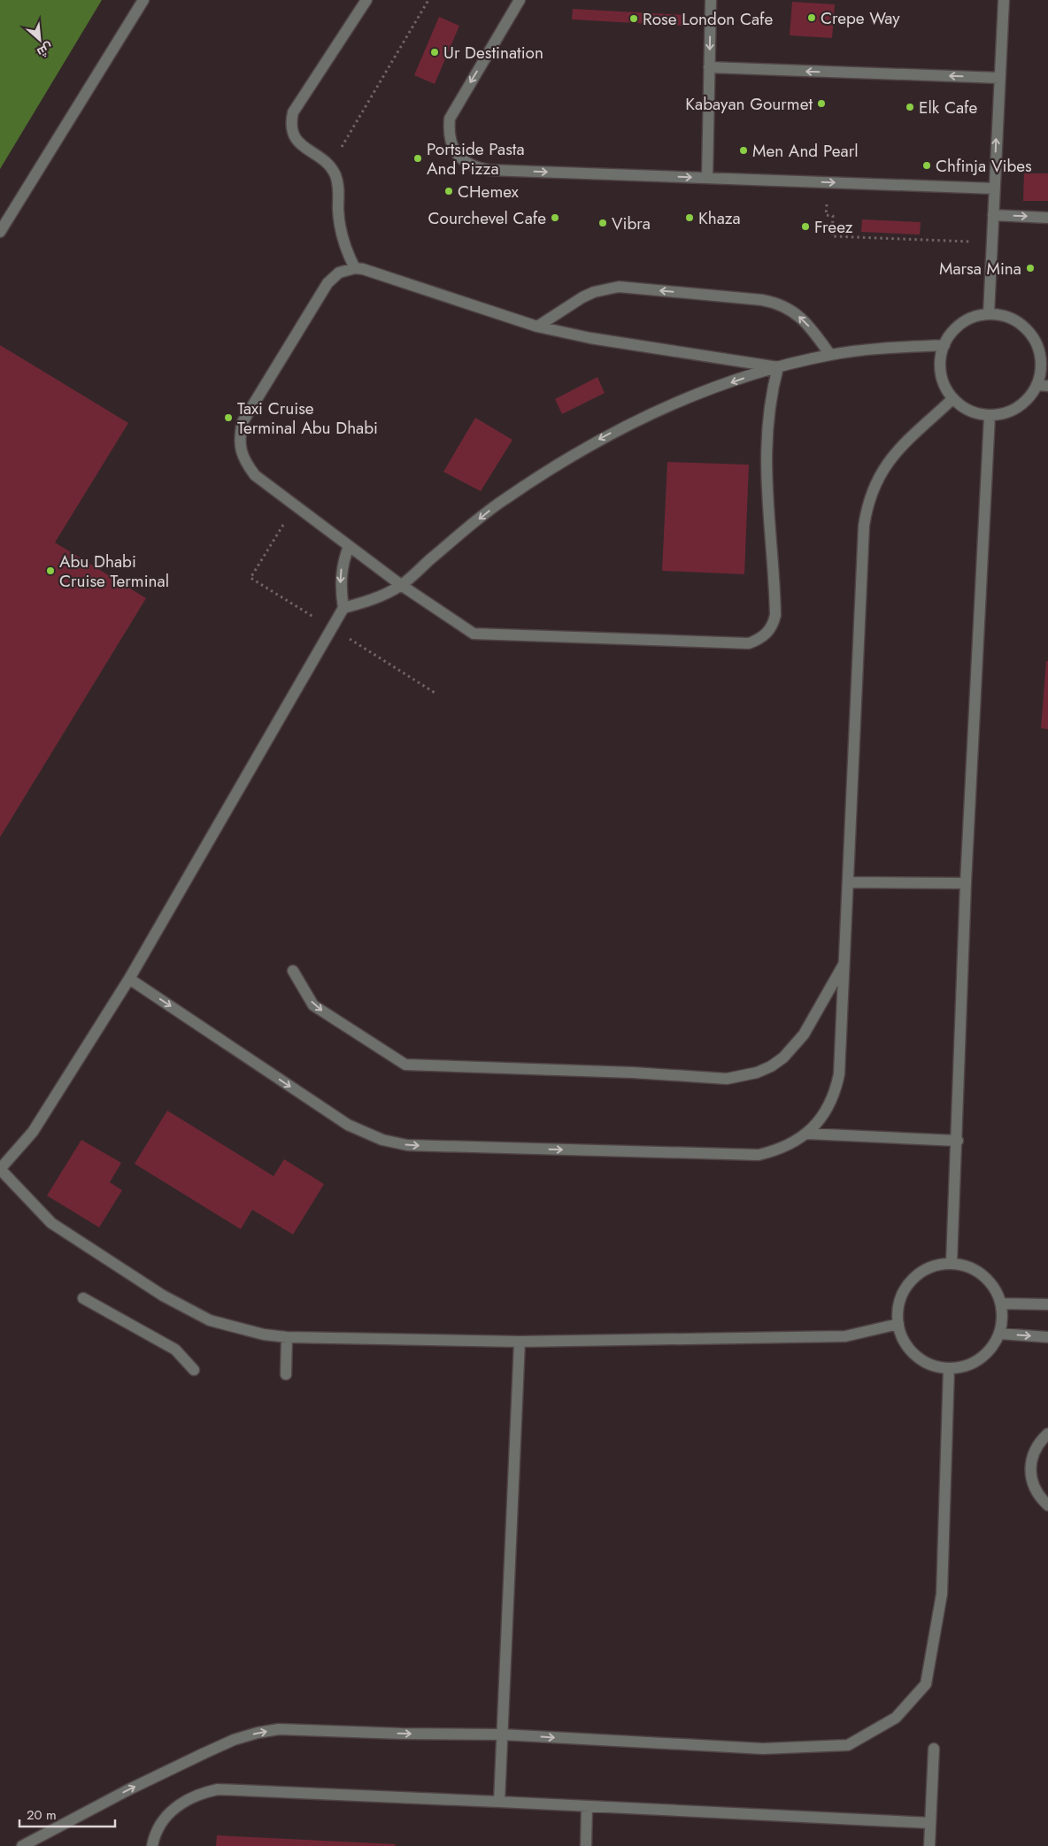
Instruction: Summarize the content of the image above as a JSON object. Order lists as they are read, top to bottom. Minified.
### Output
{"places":["Crepe Way","Rose London Cafe","Ur Destination","Kabayan Gourmet","Elk Cafe","Men And Pearl","Portside Pasta And Pizza","Chfinja Vibes","CHemex","Courchevel Cafe","Khaza","Vibra","Freez","Marsa Mina","Taxi Cruise Terminal Abu Dhabi","Abu Dhabi Cruise Terminal"],"scale_bar":"20 m","north":"bottom right"}
